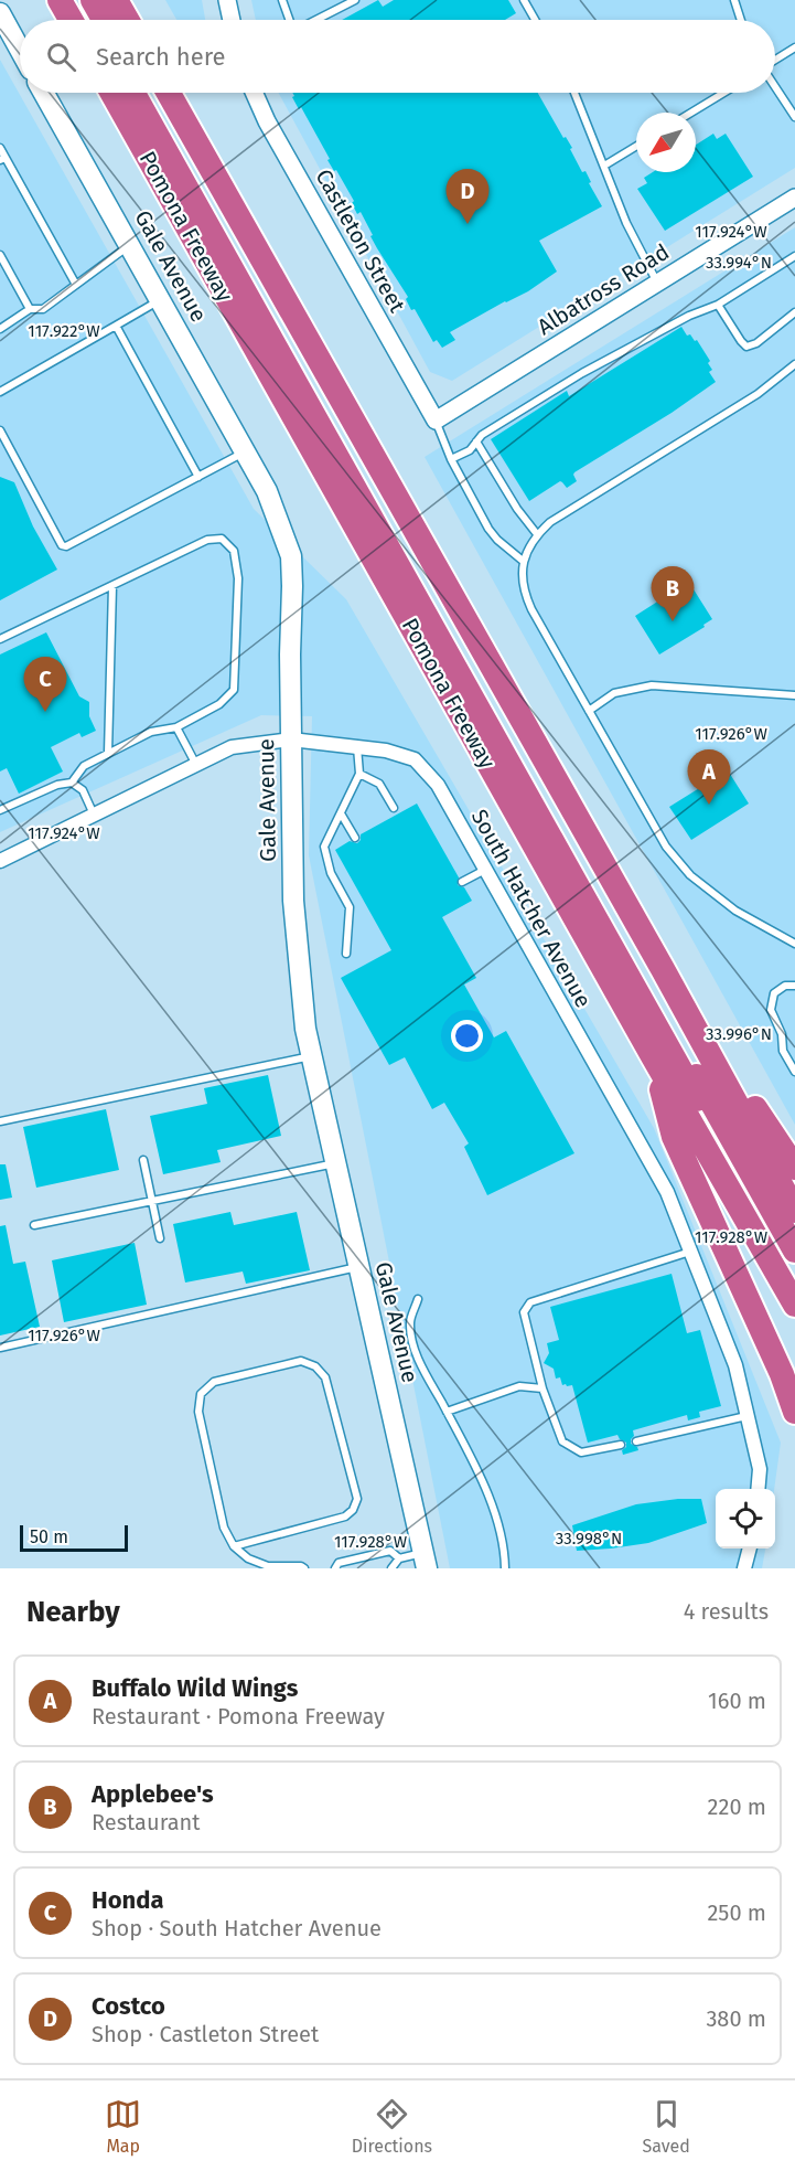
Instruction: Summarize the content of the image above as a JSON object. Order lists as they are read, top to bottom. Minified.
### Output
{"streets":{"highway":["Pomona Freeway"],"main road":["Gale Avenue"],"street":["Castleton Street","Albatross Road","South Hatcher Avenue"]},"crossings":[["Castleton Street","Albatross Road"],["Gale Avenue","South Hatcher Avenue"]],"scale_bar":"50 m","north":"bottom left","page":{"search":"Search here","pins":["D","B","C","A"],"scale":"50 m","heading":["Nearby","4 results"],"list":[{"mark":"A","name":"Buffalo Wild Wings","note":"Restaurant · Pomona Freeway","value":"160 m"},{"mark":"B","name":"Applebee's","note":"Restaurant","value":"220 m"},{"mark":"C","name":"Honda","note":"Shop · South Hatcher Avenue","value":"250 m"},{"mark":"D","name":"Costco","note":"Shop · Castleton Street","value":"380 m"}],"nav":["Map","Directions","Saved"]},"coordinates":["117.924°W","33.994°N","117.922°W","117.926°W","33.996°N","117.928°W","33.998°N"]}
